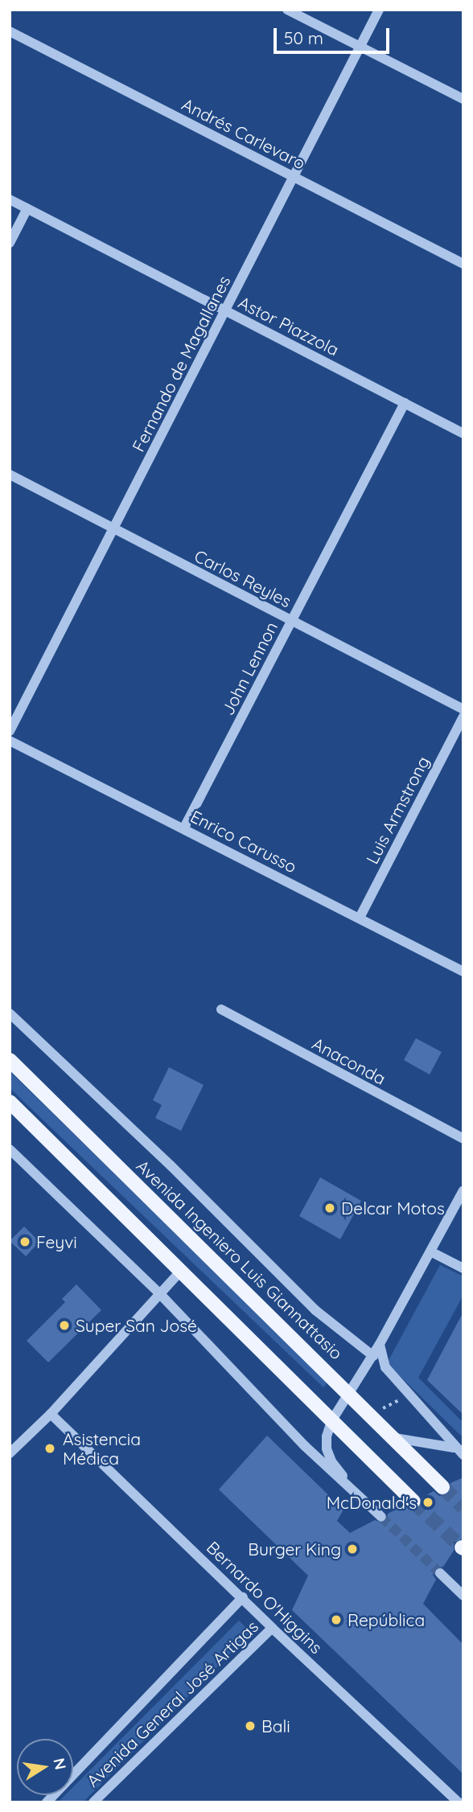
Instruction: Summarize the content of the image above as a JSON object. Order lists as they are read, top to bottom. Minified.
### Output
{"streets":{"main road":["Avenida Ingeniero Luis Giannattasio"],"street":["Andrés Carlevaro","Astor Piazzola","Fernando de Magallanes","Carlos Reyles","John Lennon","Luis Armstrong","Enrico Carusso","Anaconda","Bernardo O'Higgins","Avenida General José Artigas"]},"crossings":[["Andrés Carlevaro","Fernando de Magallanes"],["Astor Piazzola","Fernando de Magallanes"],["Astor Piazzola","John Lennon"],["Fernando de Magallanes","Carlos Reyles"],["Carlos Reyles","John Lennon"],["John Lennon","Enrico Carusso"],["Luis Armstrong","Enrico Carusso"],["Bernardo O'Higgins","Avenida General José Artigas"]],"places":["Delcar Motos","Feyvi","Super San José","Asistencia Médica","McDonald's","Burger King","República","Bali"],"scale_bar":"50 m","north":"right"}
